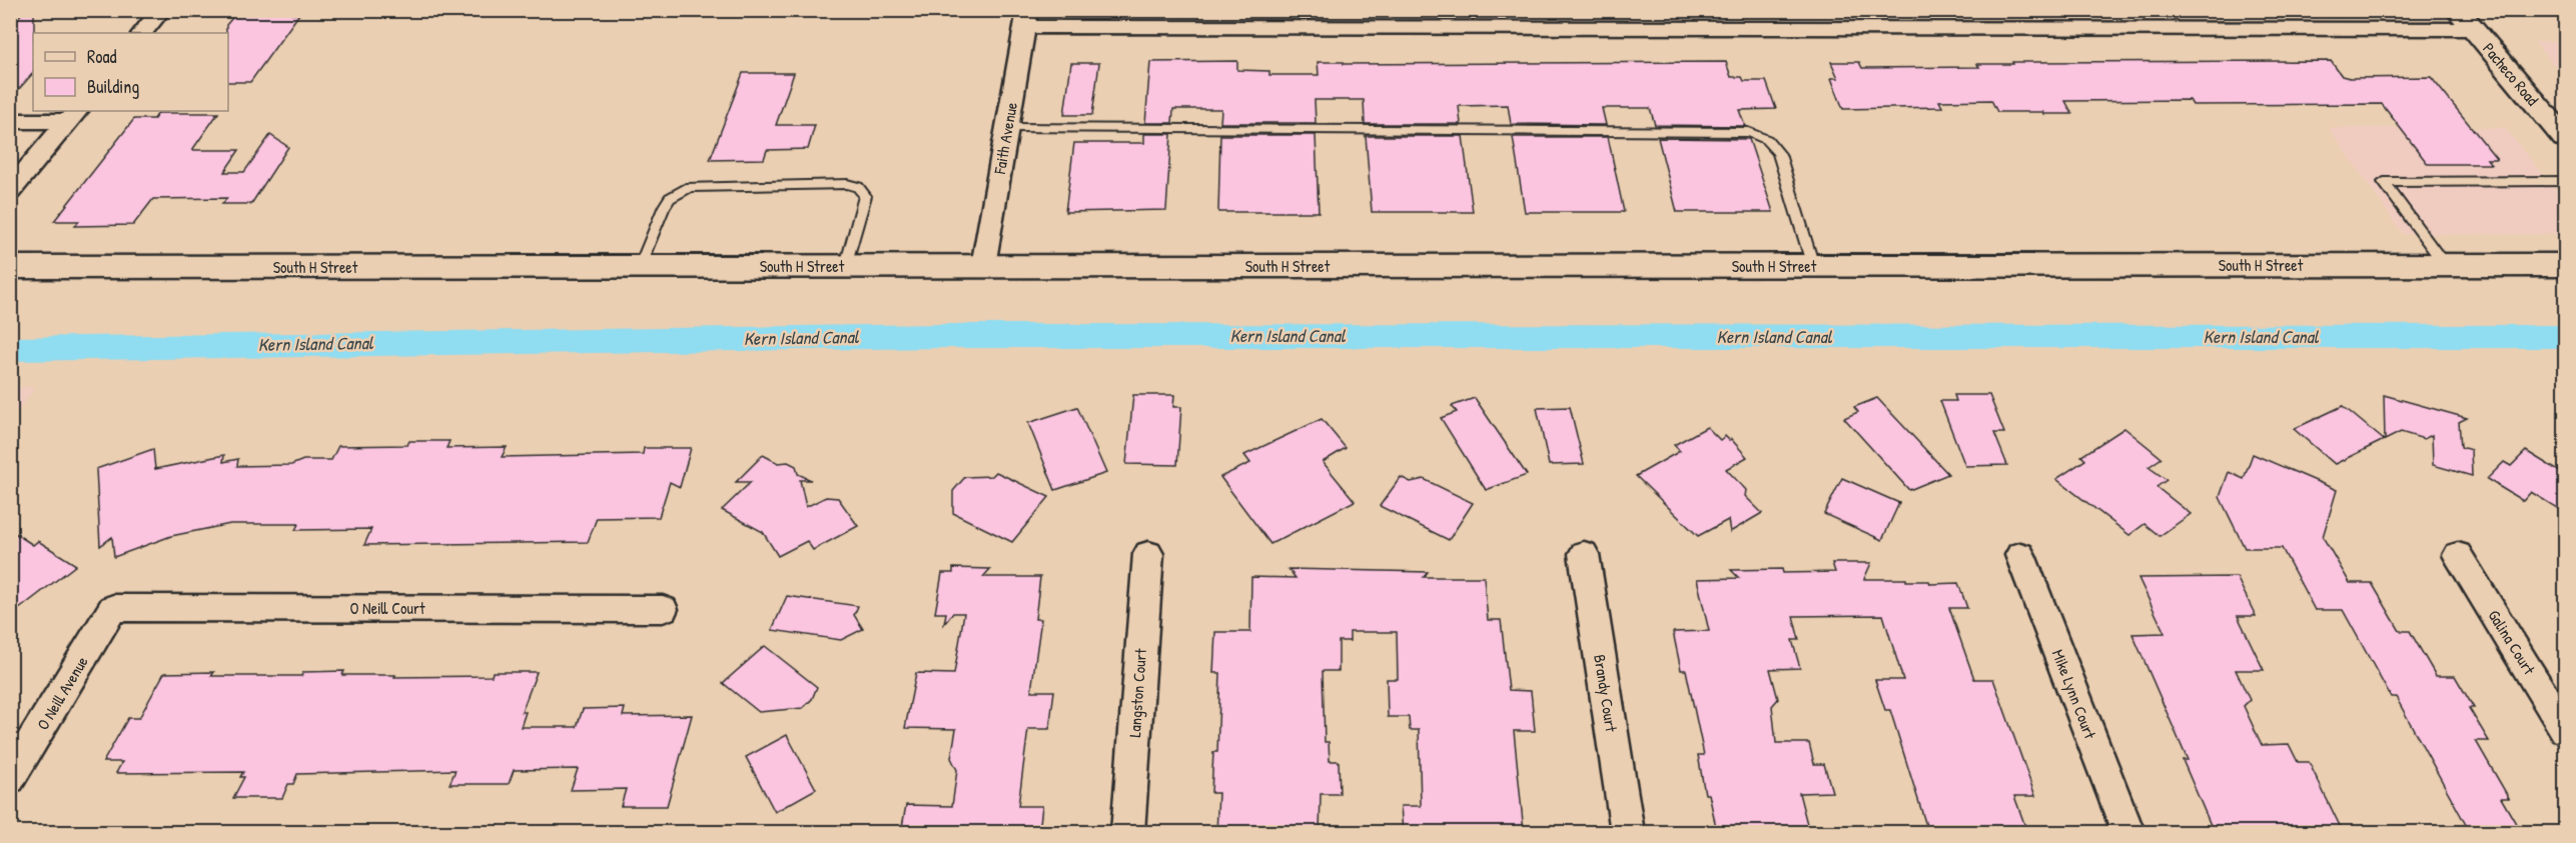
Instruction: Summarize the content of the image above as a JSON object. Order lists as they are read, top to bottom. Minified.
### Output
{"streets":{"street":["Pacheco Road","Faith Avenue","South H Street","O Neill Court","Galina Court","O Neill Avenue","Langston Court","Brandy Court","Mike Lynn Court"]},"crossings":[["Faith Avenue","South H Street"],["O Neill Court","O Neill Avenue"]],"water":["Kern Island Canal"],"legend":["Road","Building"]}
